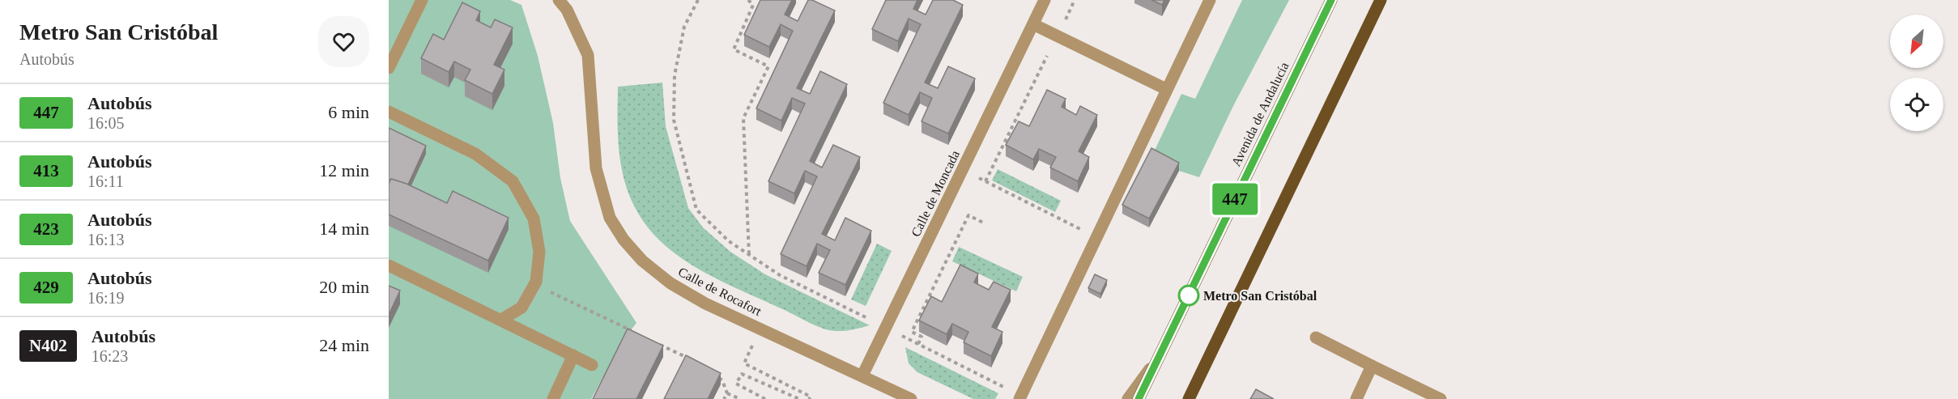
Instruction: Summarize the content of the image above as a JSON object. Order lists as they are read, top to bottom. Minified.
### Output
{"streets":{"main road":["Avenida de Andalucía"],"street":["Calle de Moncada","Calle de Rocafort"]},"crossings":[["Calle de Moncada","Calle de Rocafort"]],"places":["Metro San Cristóbal"],"lines":["bus line 447"],"north":"bottom left","page":{"heading":["Metro San Cristóbal","Autobús"],"on_map":"447","list":[{"mark":"447","name":"Autobús","note":"16:05","value":"6 min"},{"mark":"413","name":"Autobús","note":"16:11","value":"12 min"},{"mark":"423","name":"Autobús","note":"16:13","value":"14 min"},{"mark":"429","name":"Autobús","note":"16:19","value":"20 min"},{"mark":"N402","name":"Autobús","note":"16:23","value":"24 min"}]}}
